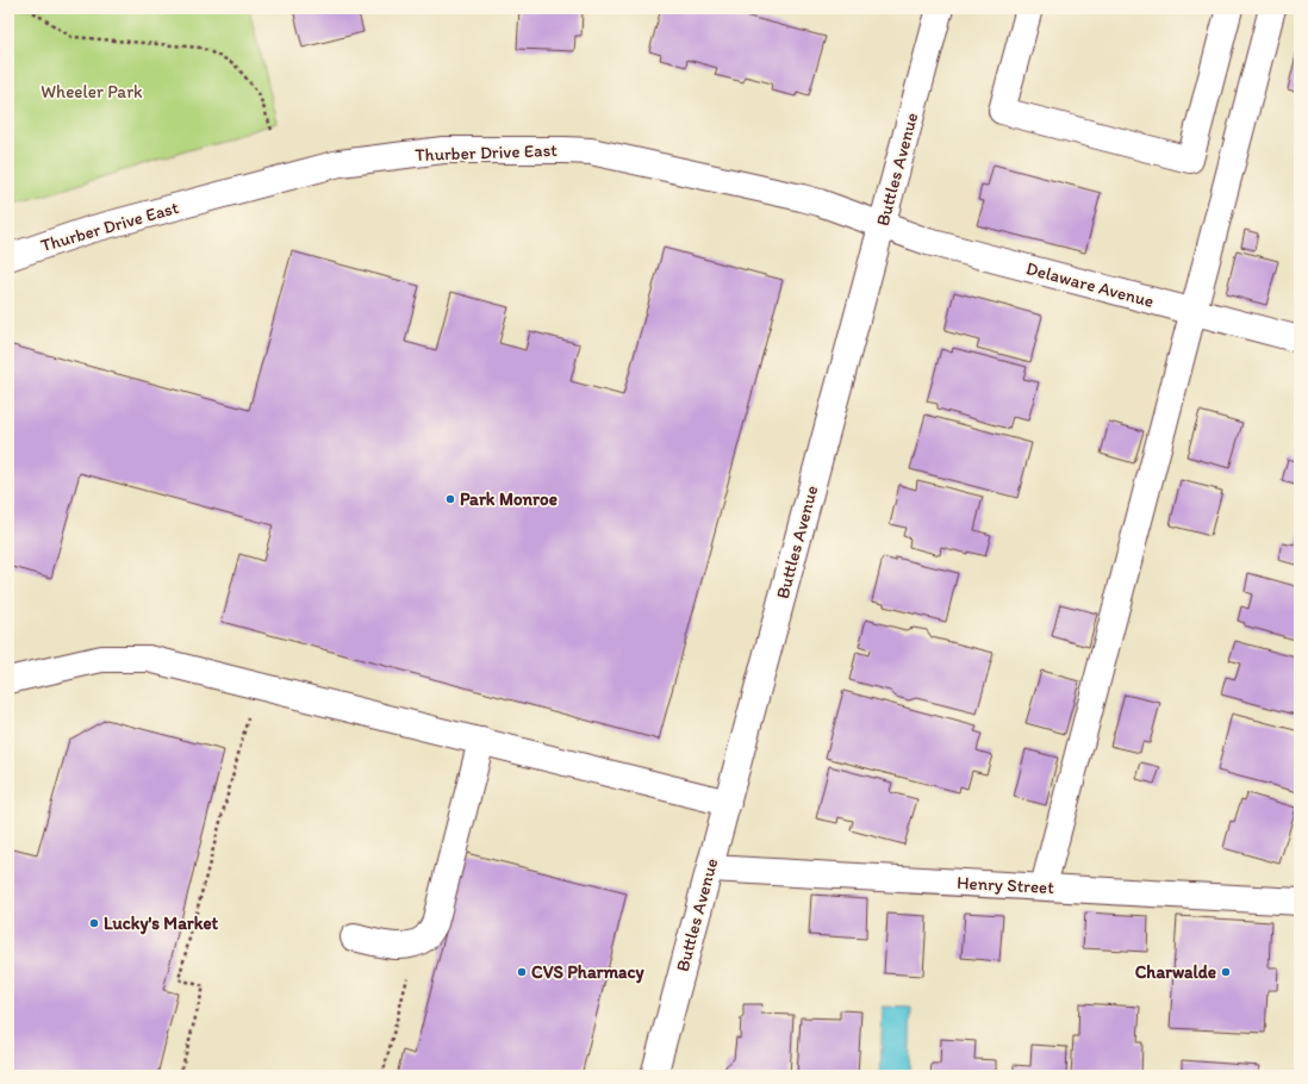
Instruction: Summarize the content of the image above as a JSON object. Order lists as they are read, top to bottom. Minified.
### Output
{"streets":{"street":["Thurber Drive East","Buttles Avenue","Delaware Avenue","Henry Street"]},"crossings":[["Thurber Drive East","Buttles Avenue"],["Thurber Drive East","Delaware Avenue"],["Buttles Avenue","Delaware Avenue"],["Buttles Avenue","Henry Street"]],"parks":["Wheeler Park"],"places":["Park Monroe","Lucky's Market","CVS Pharmacy","Charwalde"]}
